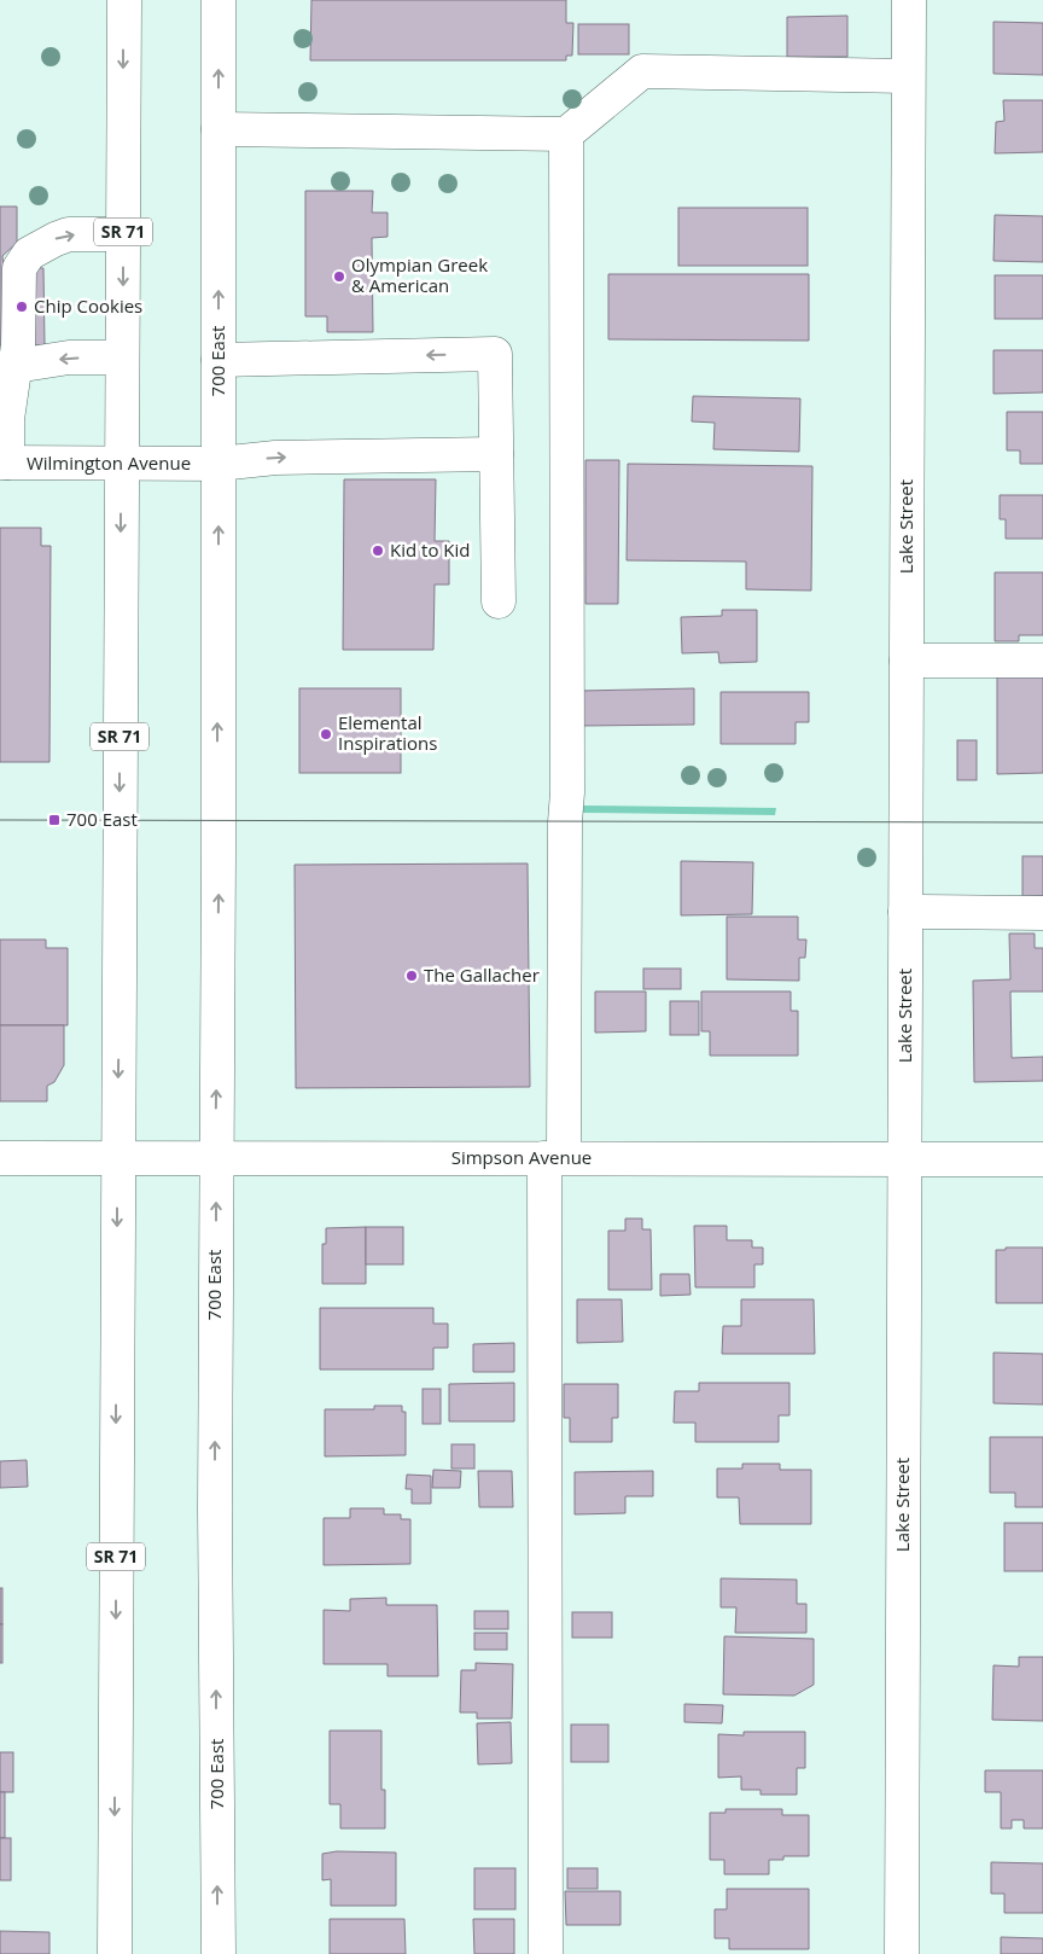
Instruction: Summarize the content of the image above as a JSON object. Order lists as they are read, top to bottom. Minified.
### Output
{"streets":{"main road":["SR 71","700 East","Wilmington Avenue","Lake Street","Simpson Avenue"]},"crossings":[["SR 71","Wilmington Avenue"],["SR 71","Simpson Avenue"],["700 East","Wilmington Avenue"],["700 East","Simpson Avenue"],["Lake Street","Simpson Avenue"]],"one_way":["Wilmington Avenue"],"places":{"other":["Olympian Greek & American","Chip Cookies","Kid to Kid","Elemental Inspirations","The Gallacher"],"transit":["700 East"]}}
